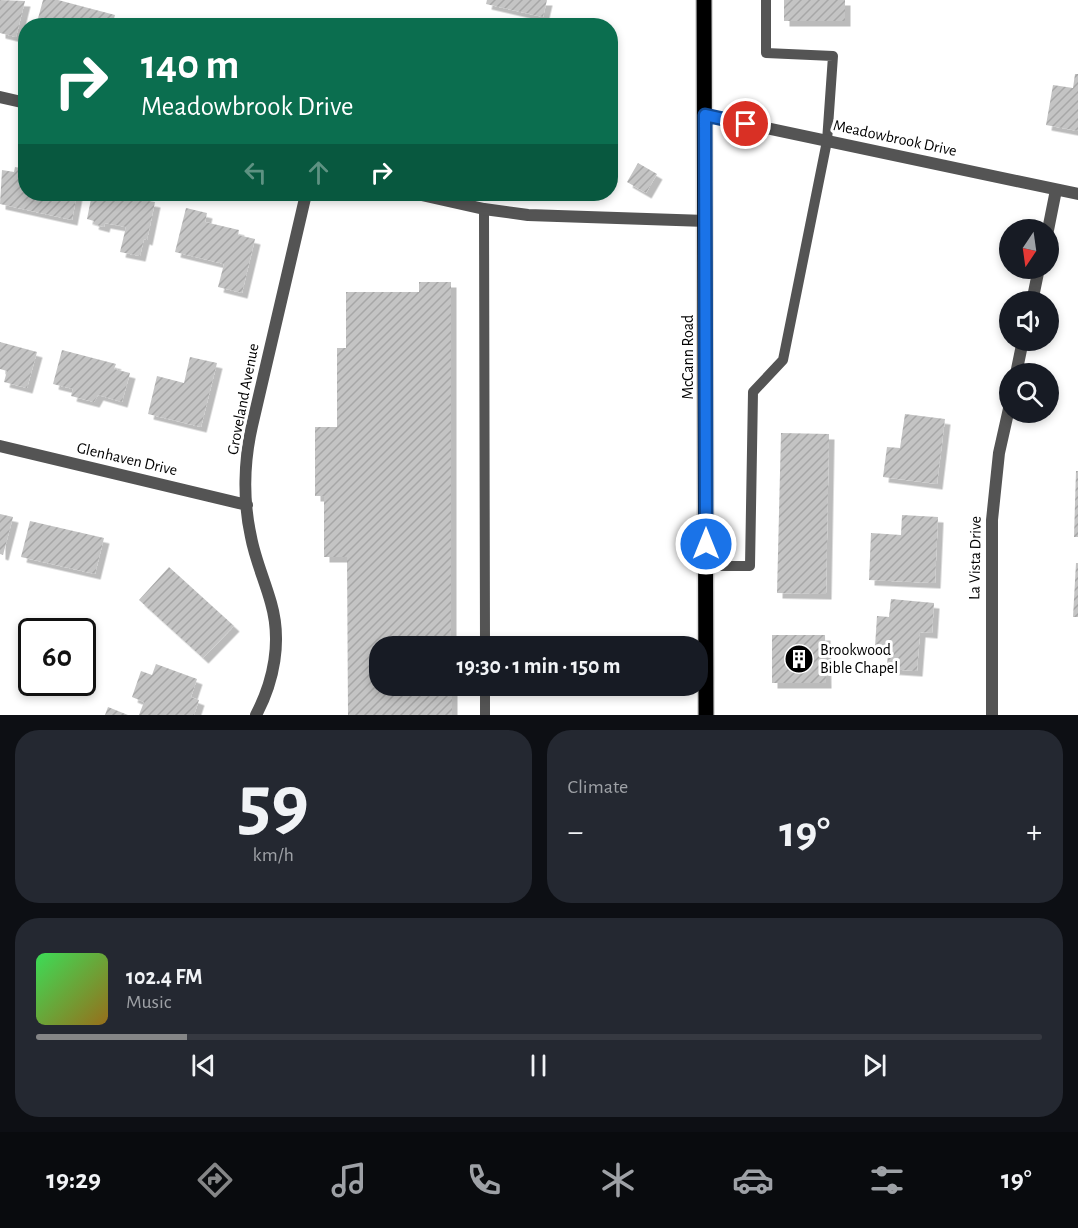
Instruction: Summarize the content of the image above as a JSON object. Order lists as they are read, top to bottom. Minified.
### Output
{"streets":{"main road":["McCann Road"],"street":["Meadowbrook Drive","Groveland Avenue","Glenhaven Drive","La Vista Drive"]},"crossings":[["Meadowbrook Drive","McCann Road"],["Groveland Avenue","Glenhaven Drive"]],"places":{"building":["Brookwood Bible Chapel"]},"north":"bottom","page":{"turn":["140 m","Meadowbrook Drive"],"limit":"60","trip":"19:30 · 1 min · 150 m","tile":[["59","km/h"],"Climate"],"heat":["−","19°","+"],"song":["102.4 FM","Music"],"tabs":["19:29","19°"]}}
